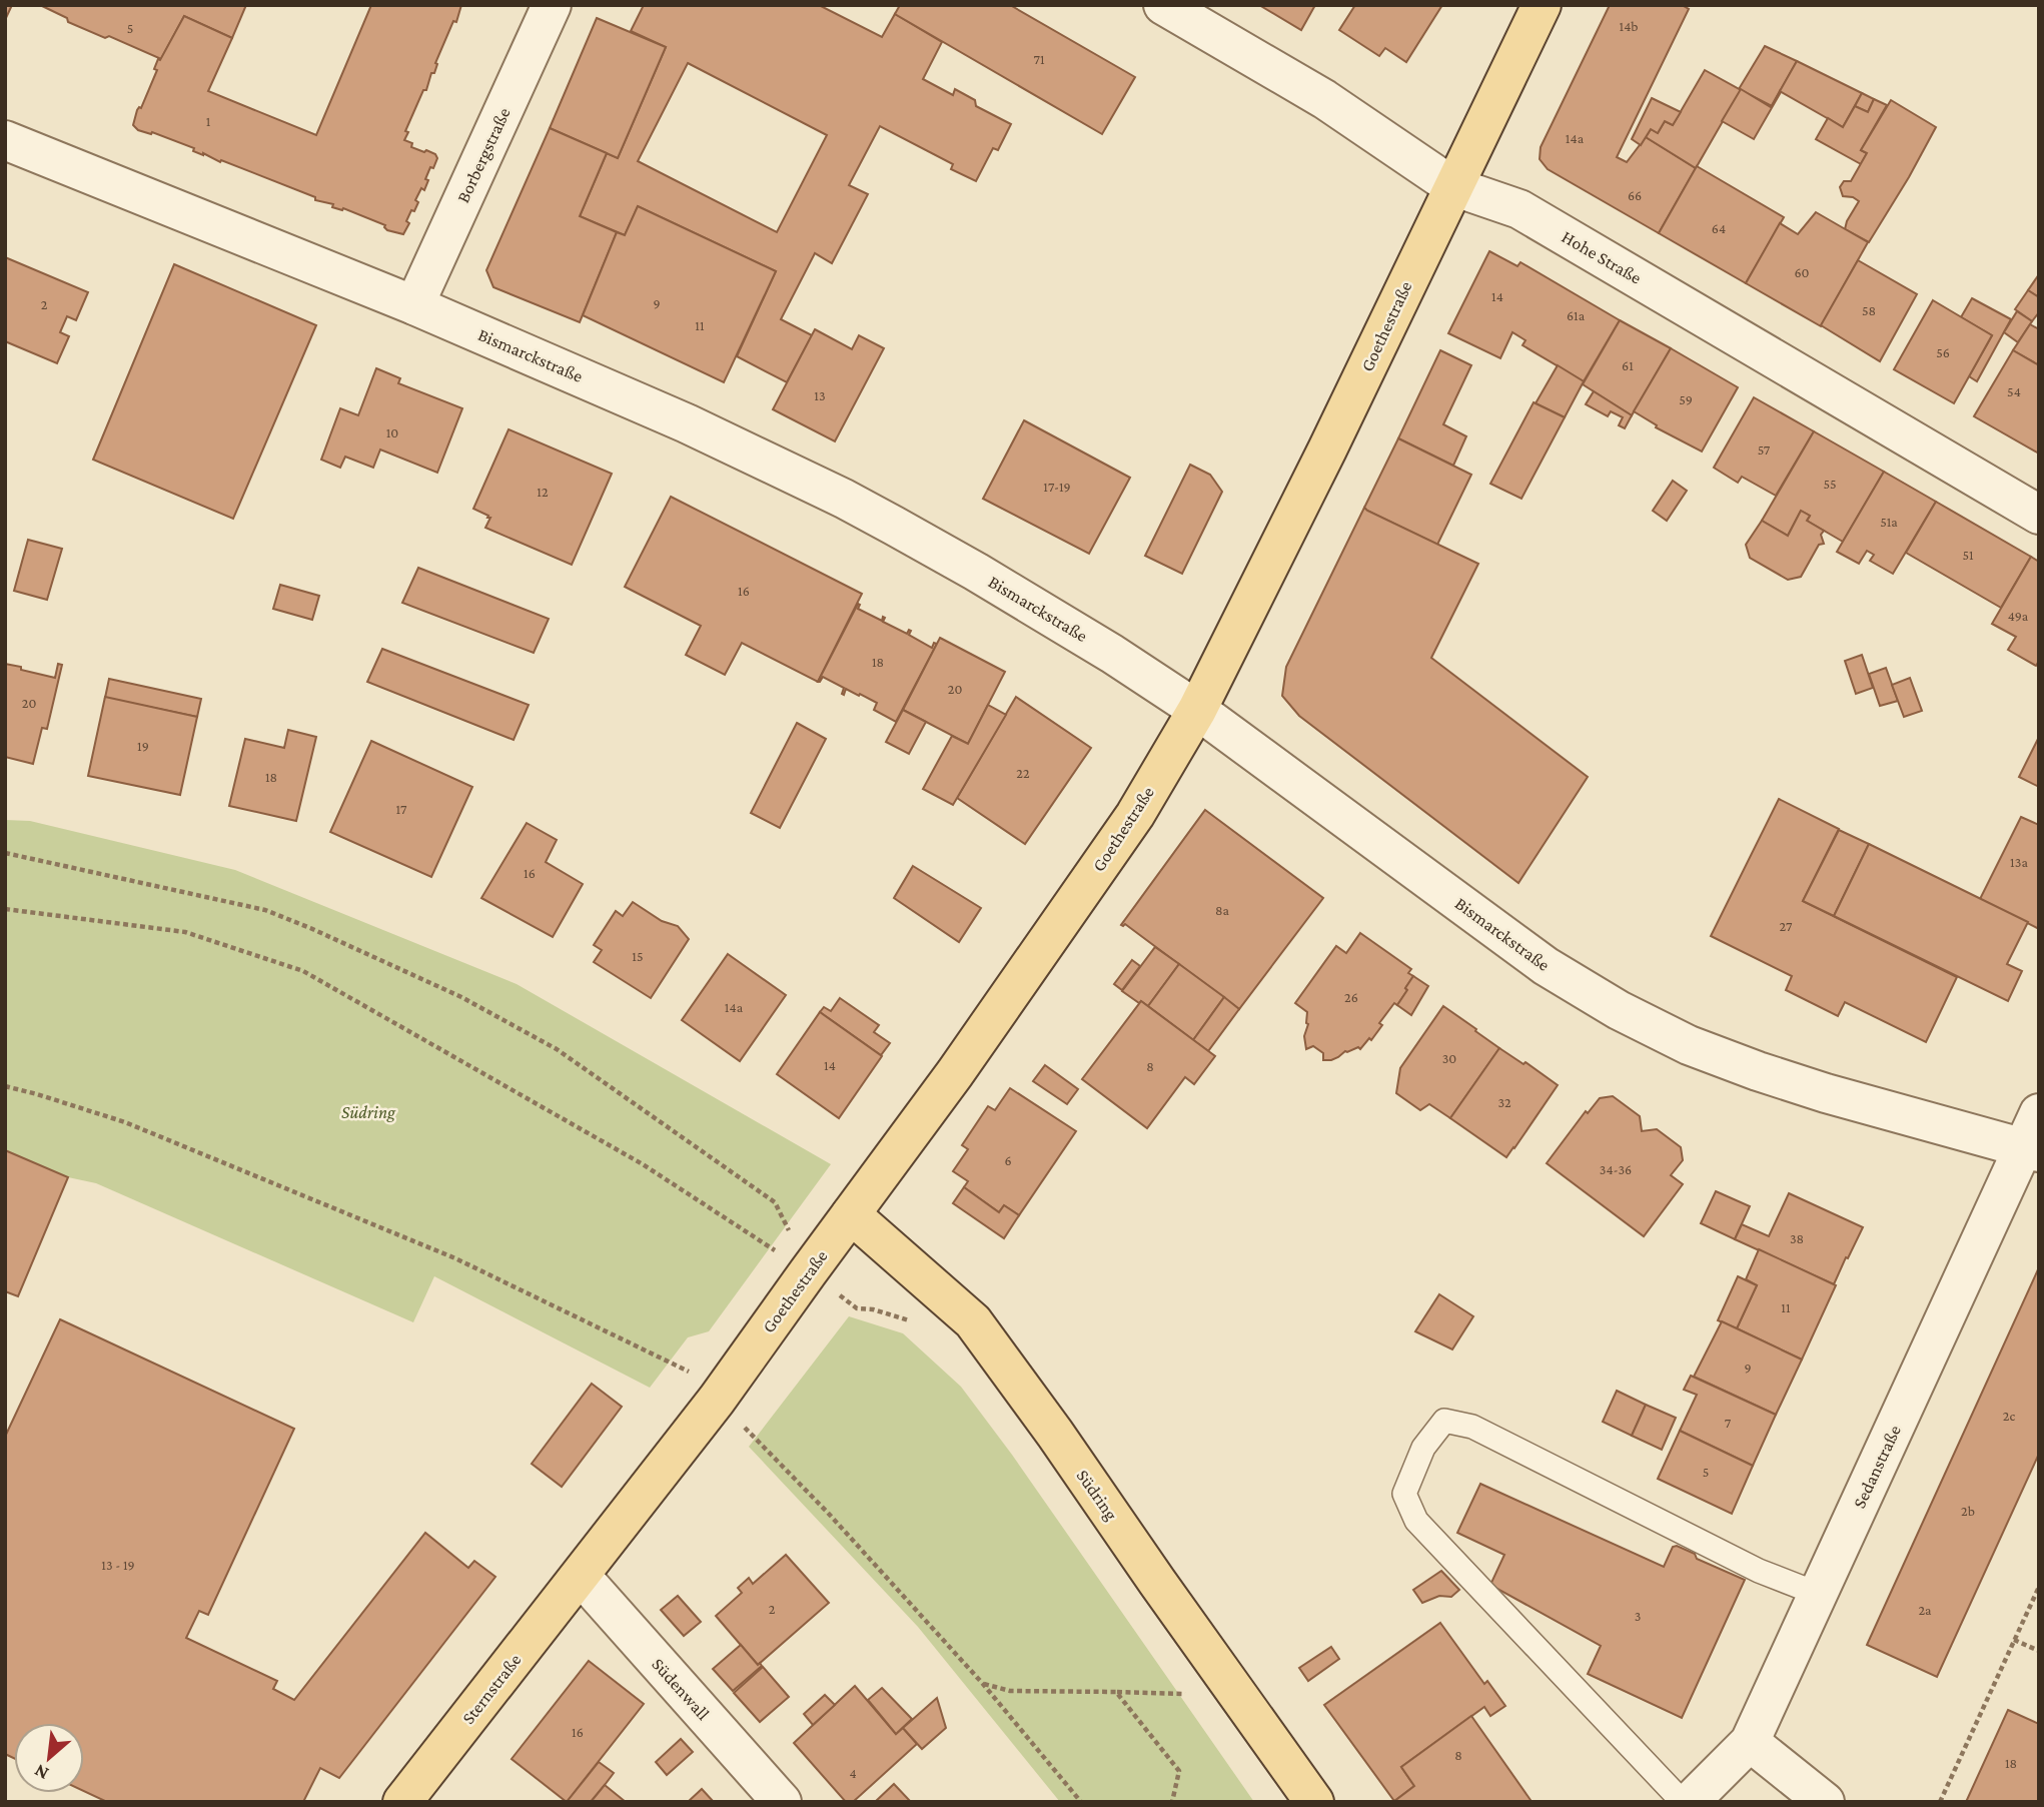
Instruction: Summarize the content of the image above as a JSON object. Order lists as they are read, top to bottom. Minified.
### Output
{"streets":{"main road":["Goethestraße","Südring","Sternstraße"],"street":["Borbergstraße","Hohe Straße","Bismarckstraße","Sedanstraße","Südenwall"]},"crossings":[["Borbergstraße","Bismarckstraße"],["Hohe Straße","Goethestraße"],["Goethestraße","Bismarckstraße"],["Goethestraße","Südring"],["Goethestraße","Sternstraße"],["Goethestraße","Südenwall"],["Bismarckstraße","Sedanstraße"],["Sternstraße","Südenwall"]],"parks":["Südring"],"house_numbers":["14b","5","71","1","14a","66","64","60","14","9","2","58","61a","11","56","61","54","13","59","10","57","55","17-19","12","51a","51","16","49a","18","20","20","19","22","18","17","13a","16","8a","27","15","26","14a","30","14","8","32","6","34-36","38","11","9","2c","7","5","2b","13 - 19","2","2a","3","16","8","18","4"],"north":"bottom left"}
